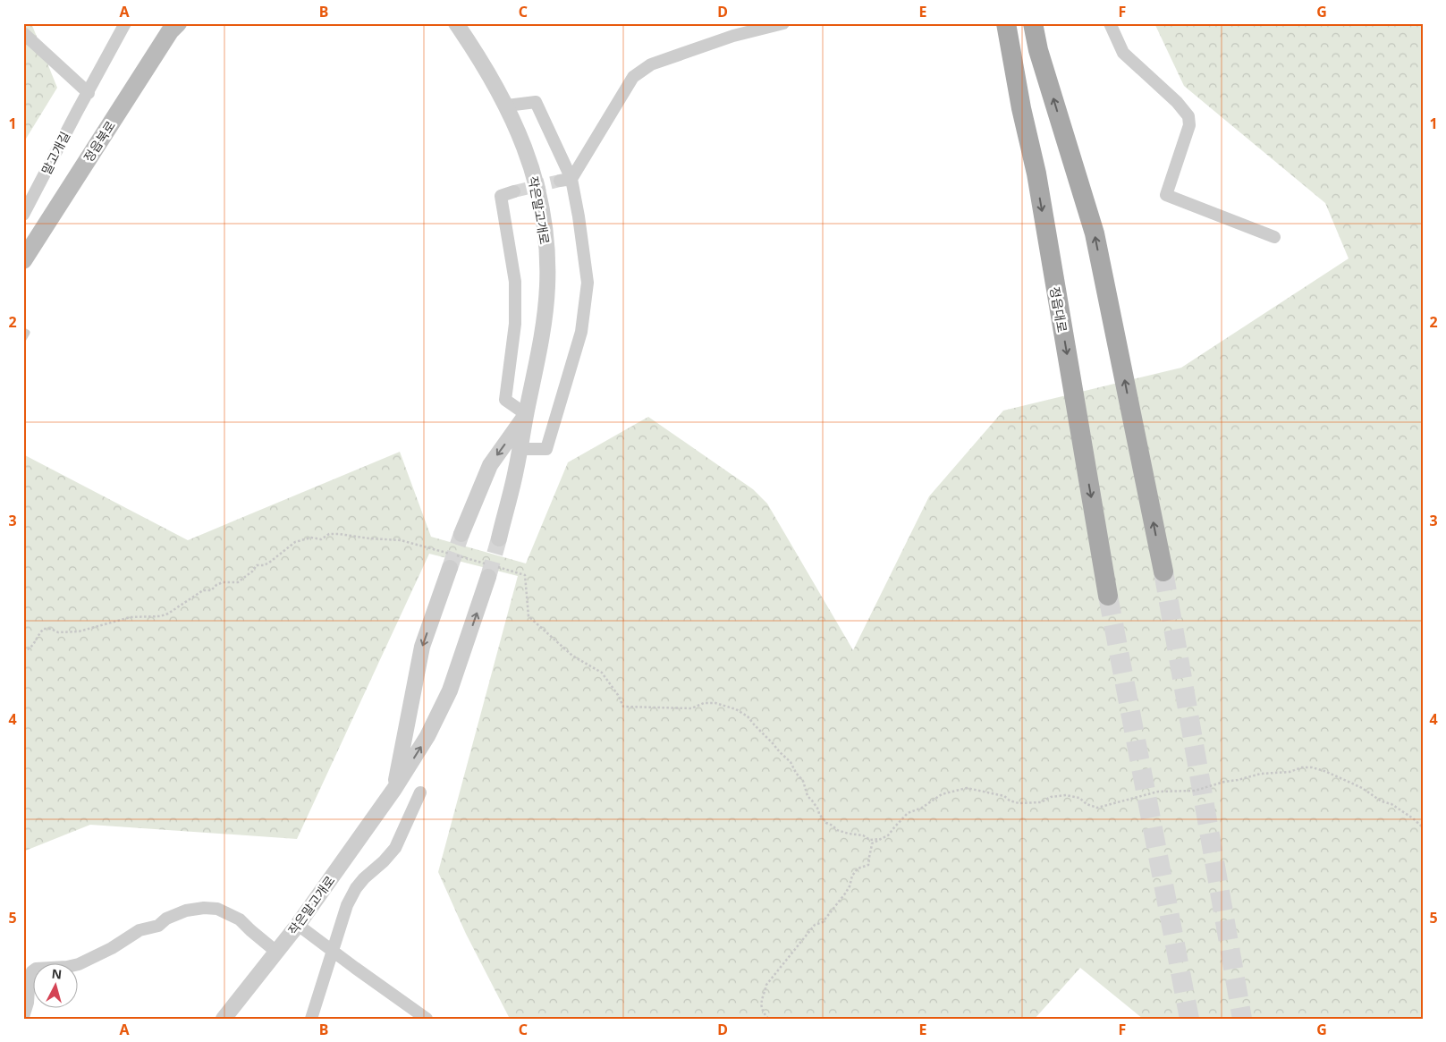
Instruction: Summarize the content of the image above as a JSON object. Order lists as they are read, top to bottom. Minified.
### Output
{"streets":{"main road":["정읍북로","정읍대로"],"street":["말고개길","작은말고개로"]},"north":"top","grid":{"columns":["A","B","C","D","E","F","G"],"rows":["1","2","3","4","5"]}}
